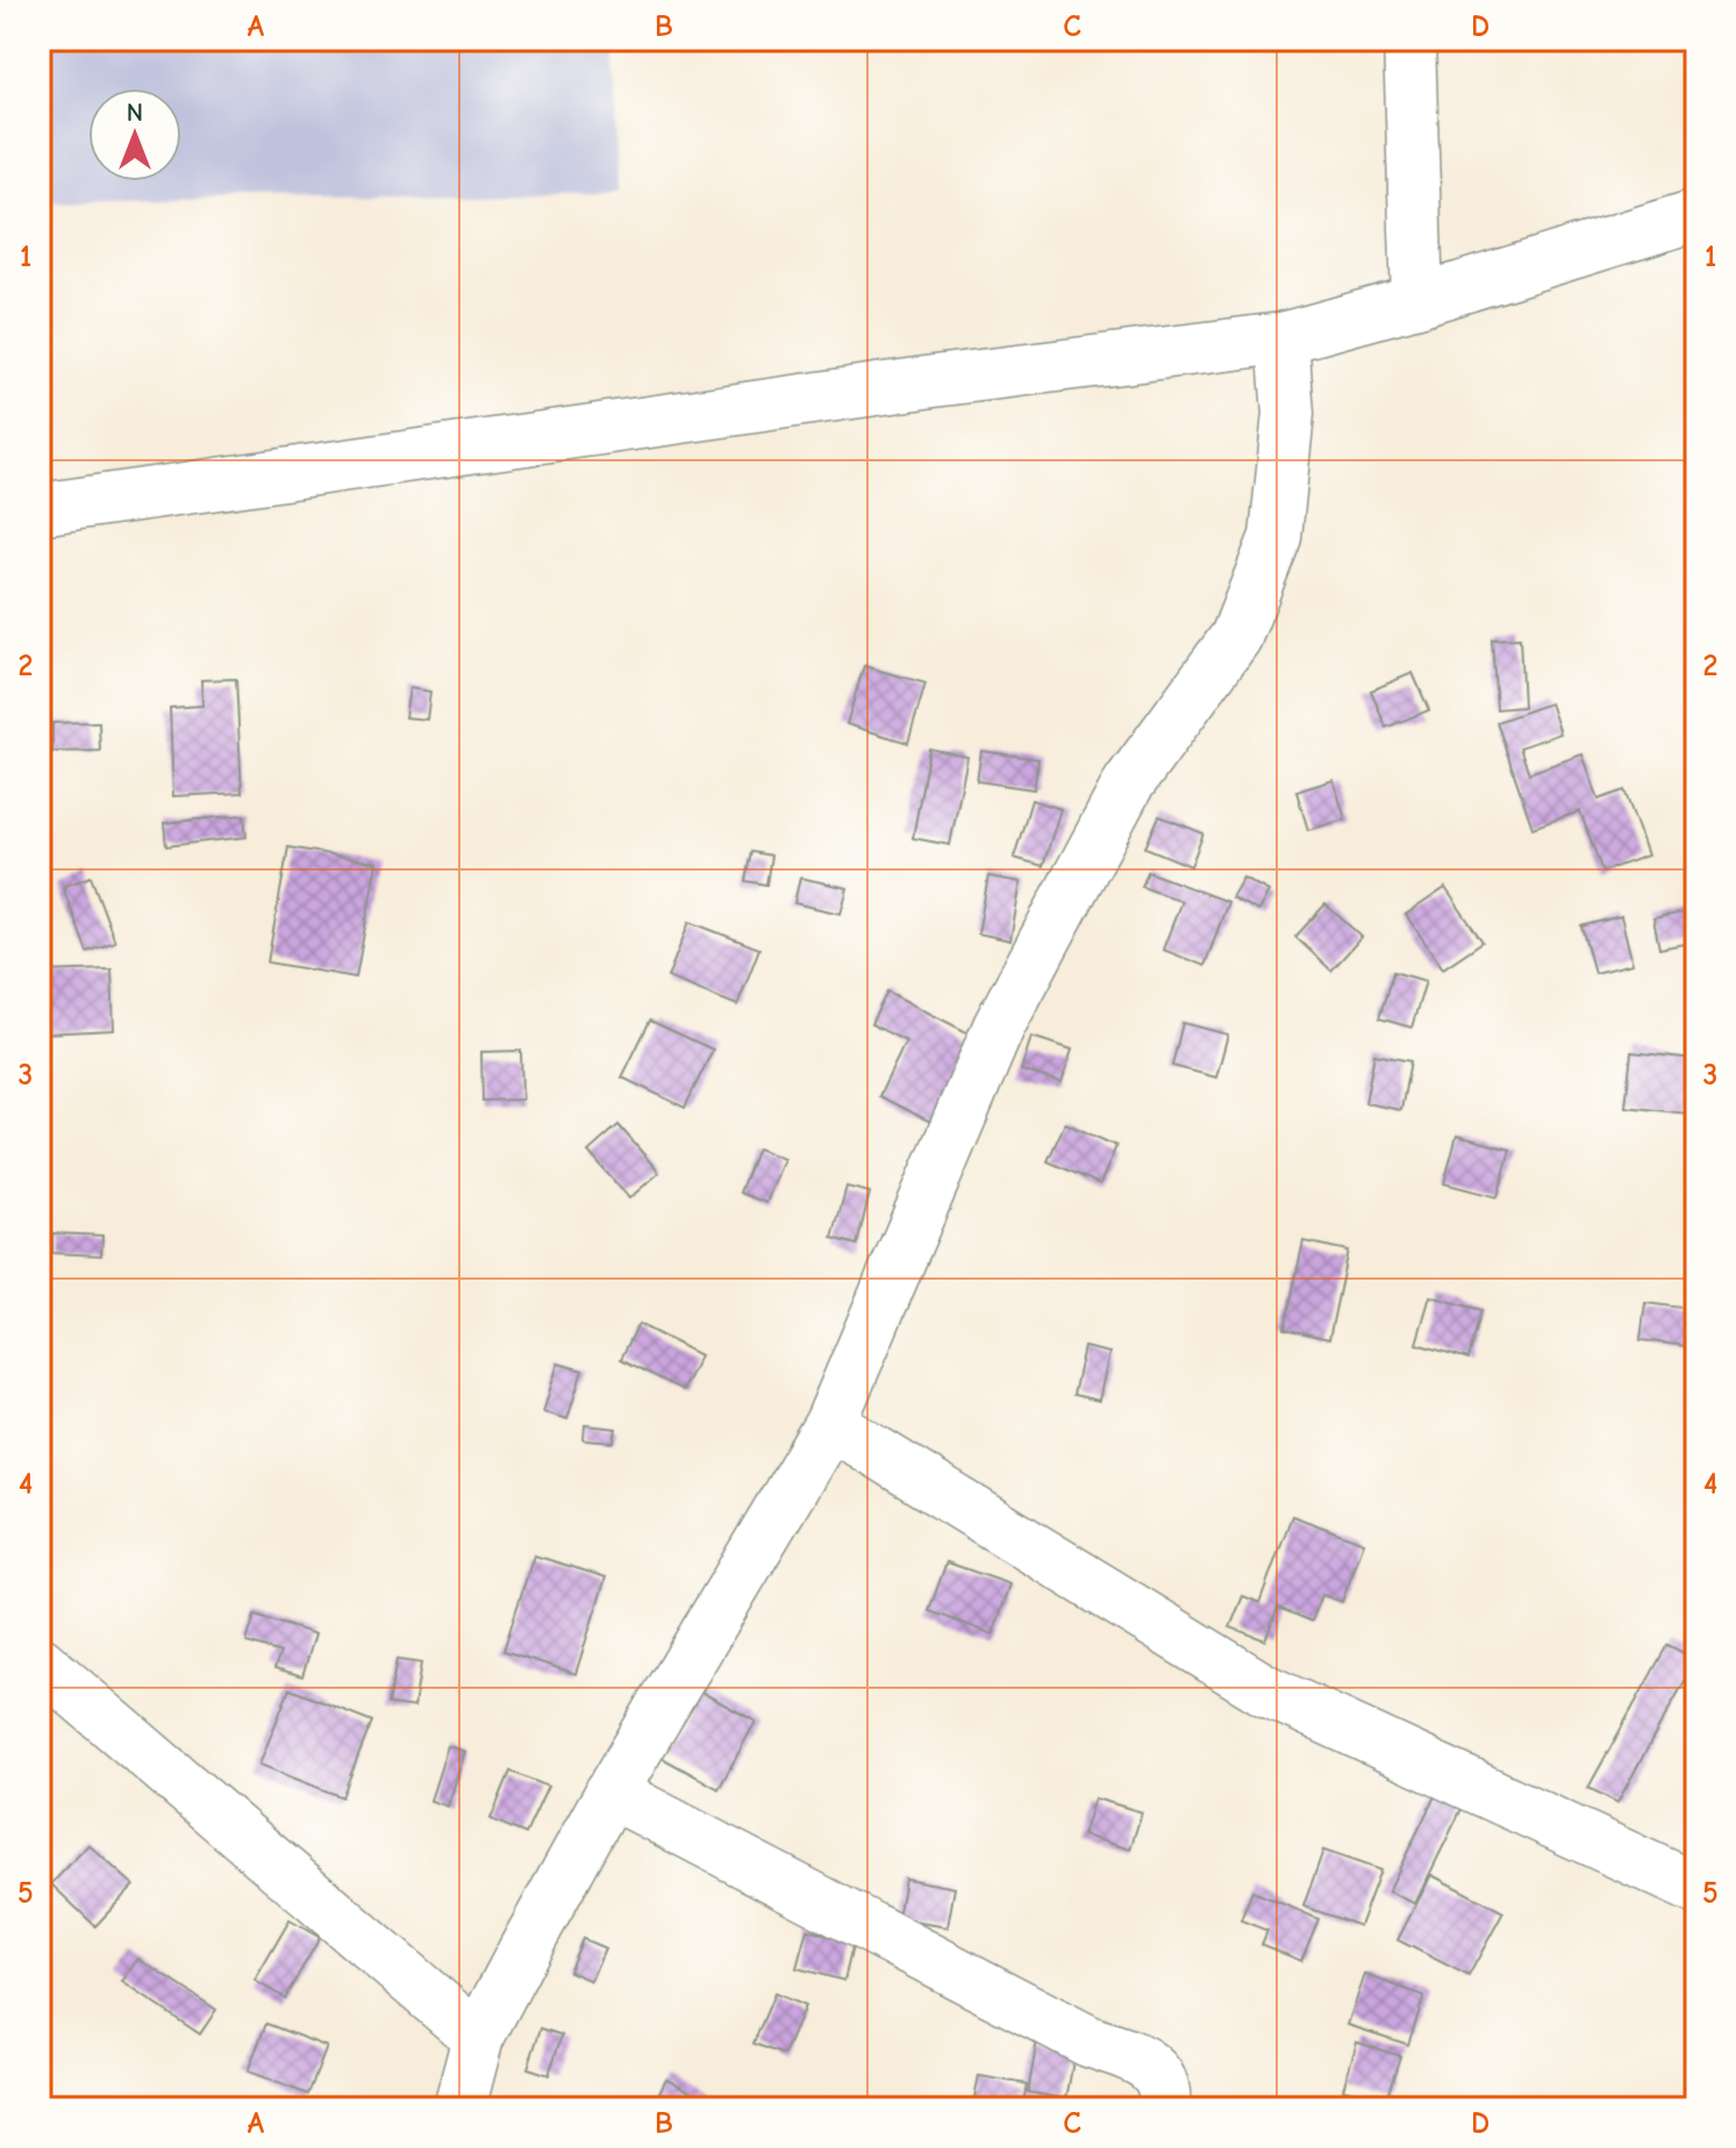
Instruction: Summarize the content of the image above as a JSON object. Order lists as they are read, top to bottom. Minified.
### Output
{"north":"top","grid":{"columns":["A","B","C","D"],"rows":["1","2","3","4","5"]}}
